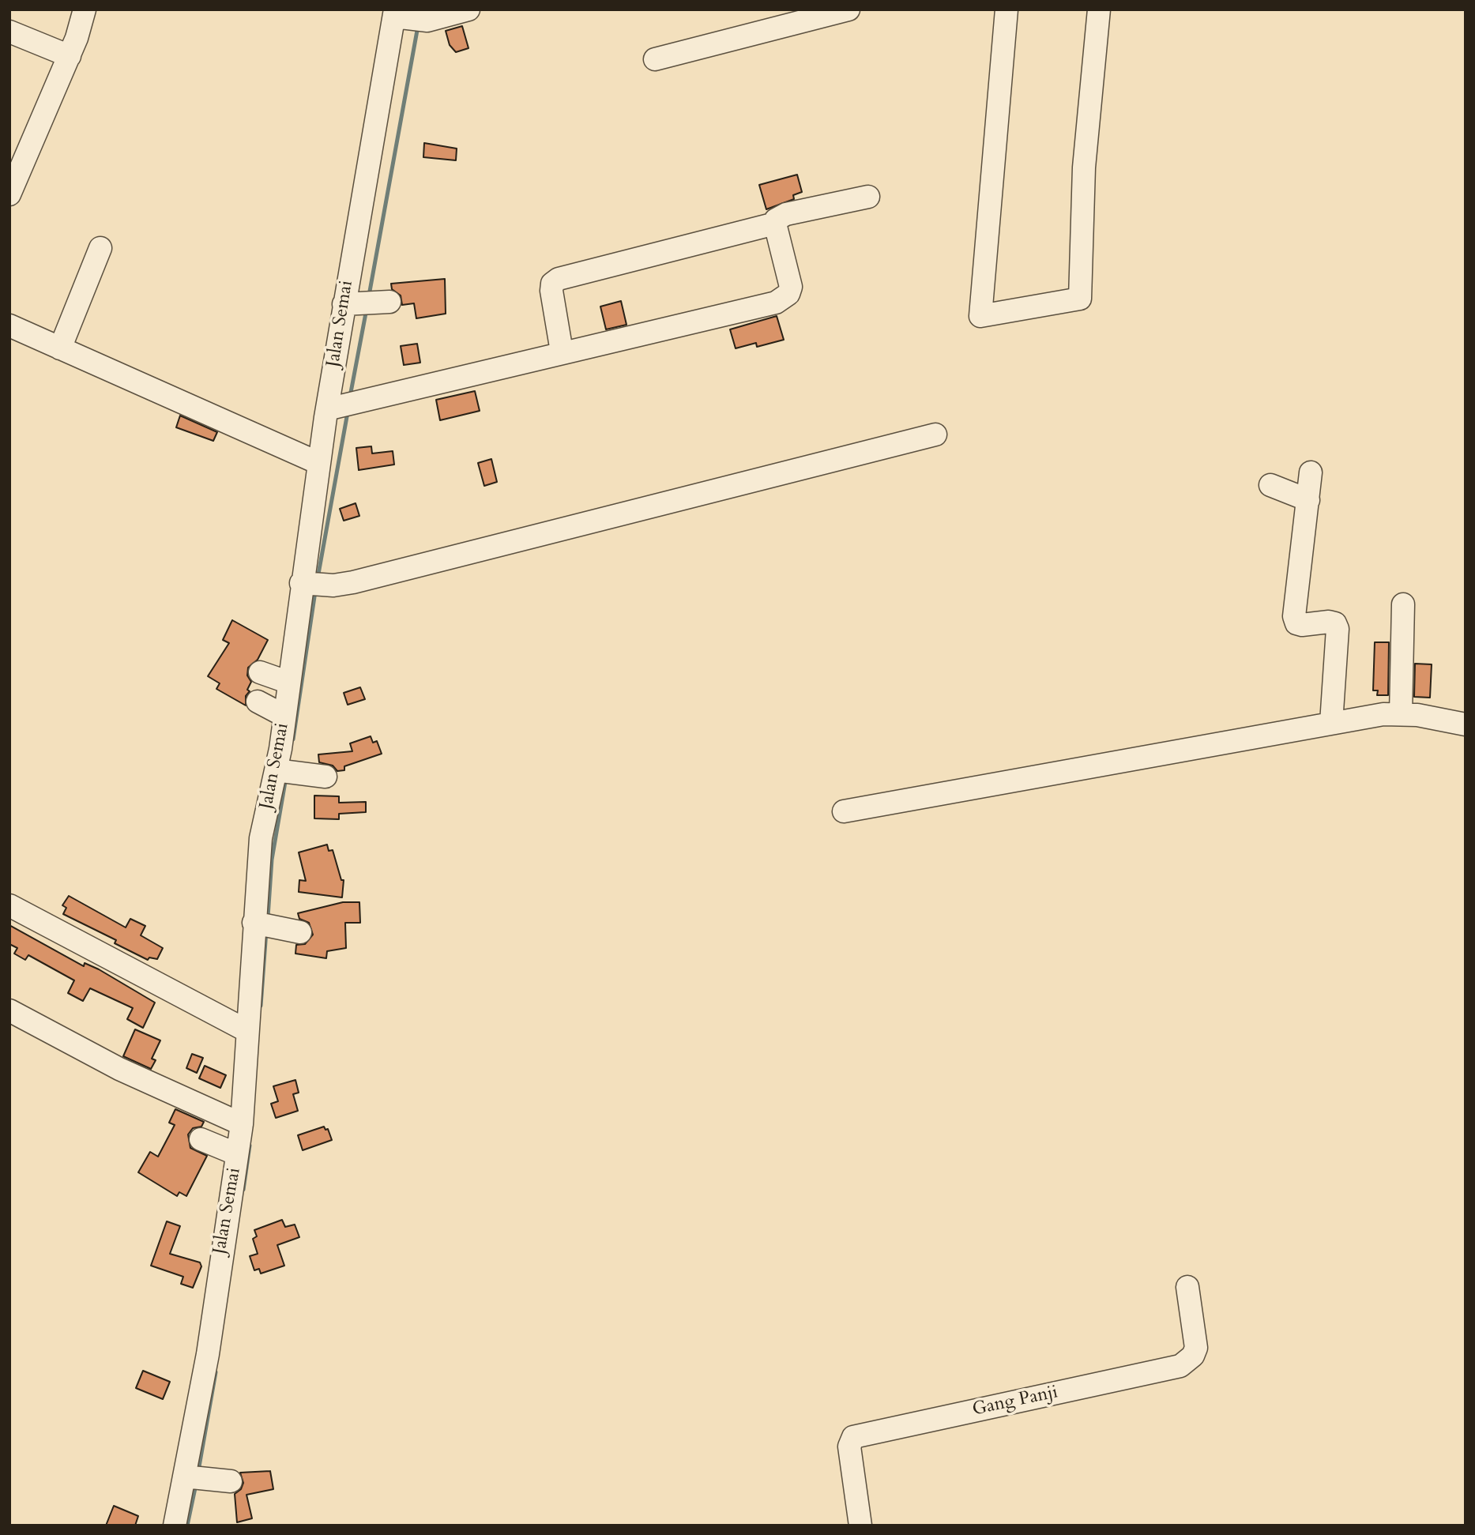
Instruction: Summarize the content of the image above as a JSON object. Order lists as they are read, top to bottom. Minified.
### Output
{"streets":{"street":["Jalan Semai","Gang Panji"]}}
